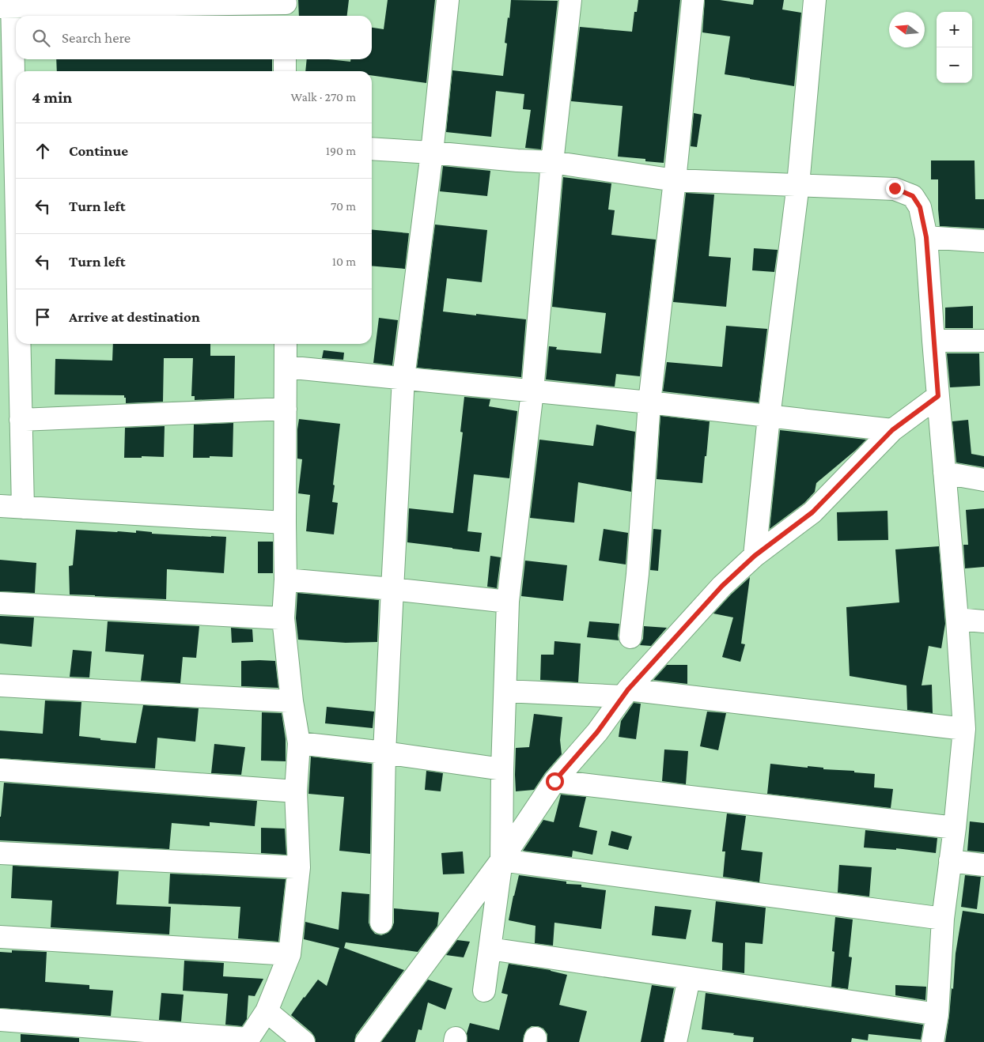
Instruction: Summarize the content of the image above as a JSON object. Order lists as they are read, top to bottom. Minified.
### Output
{"north":"left","page":{"map_buttons":["+","−"],"search":"Search here","heading":["4 min","Walk · 270 m"],"list":[["Continue","190 m"],["Turn left","70 m"],["Turn left","10 m"],"Arrive at destination"]}}
